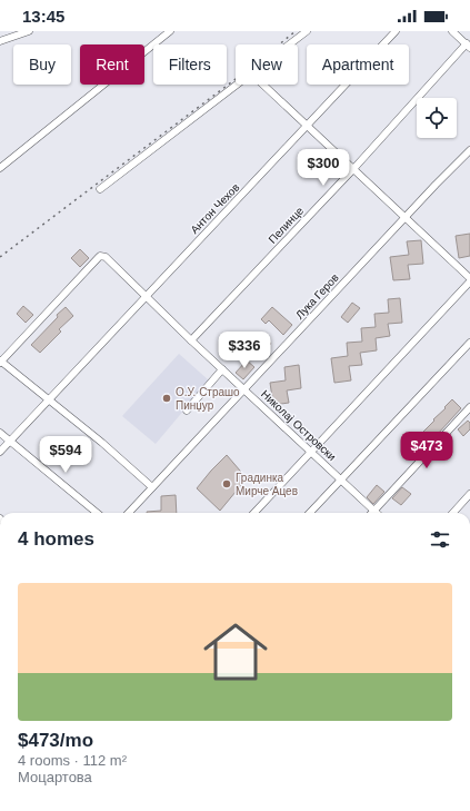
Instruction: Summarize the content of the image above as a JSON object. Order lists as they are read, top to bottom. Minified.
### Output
{"streets":{"street":["Антон Чехов","Пелинце","Лука Геров","Николај Островски"]},"crossings":[["Антон Чехов","Николај Островски"],["Пелинце","Николај Островски"],["Лука Геров","Николај Островски"]],"places":["О.У. Страшо Пинџур","Градинка Мирче Ацев"],"page":{"status":"13:45","chip":["Buy","Rent","Filters","New","Apartment"],"price":["$300","$336","$473","$594"],"heading":"4 homes","list":[{"name":"$473/mo","note":"4 rooms · 112 m² · Моцартова"}]}}
